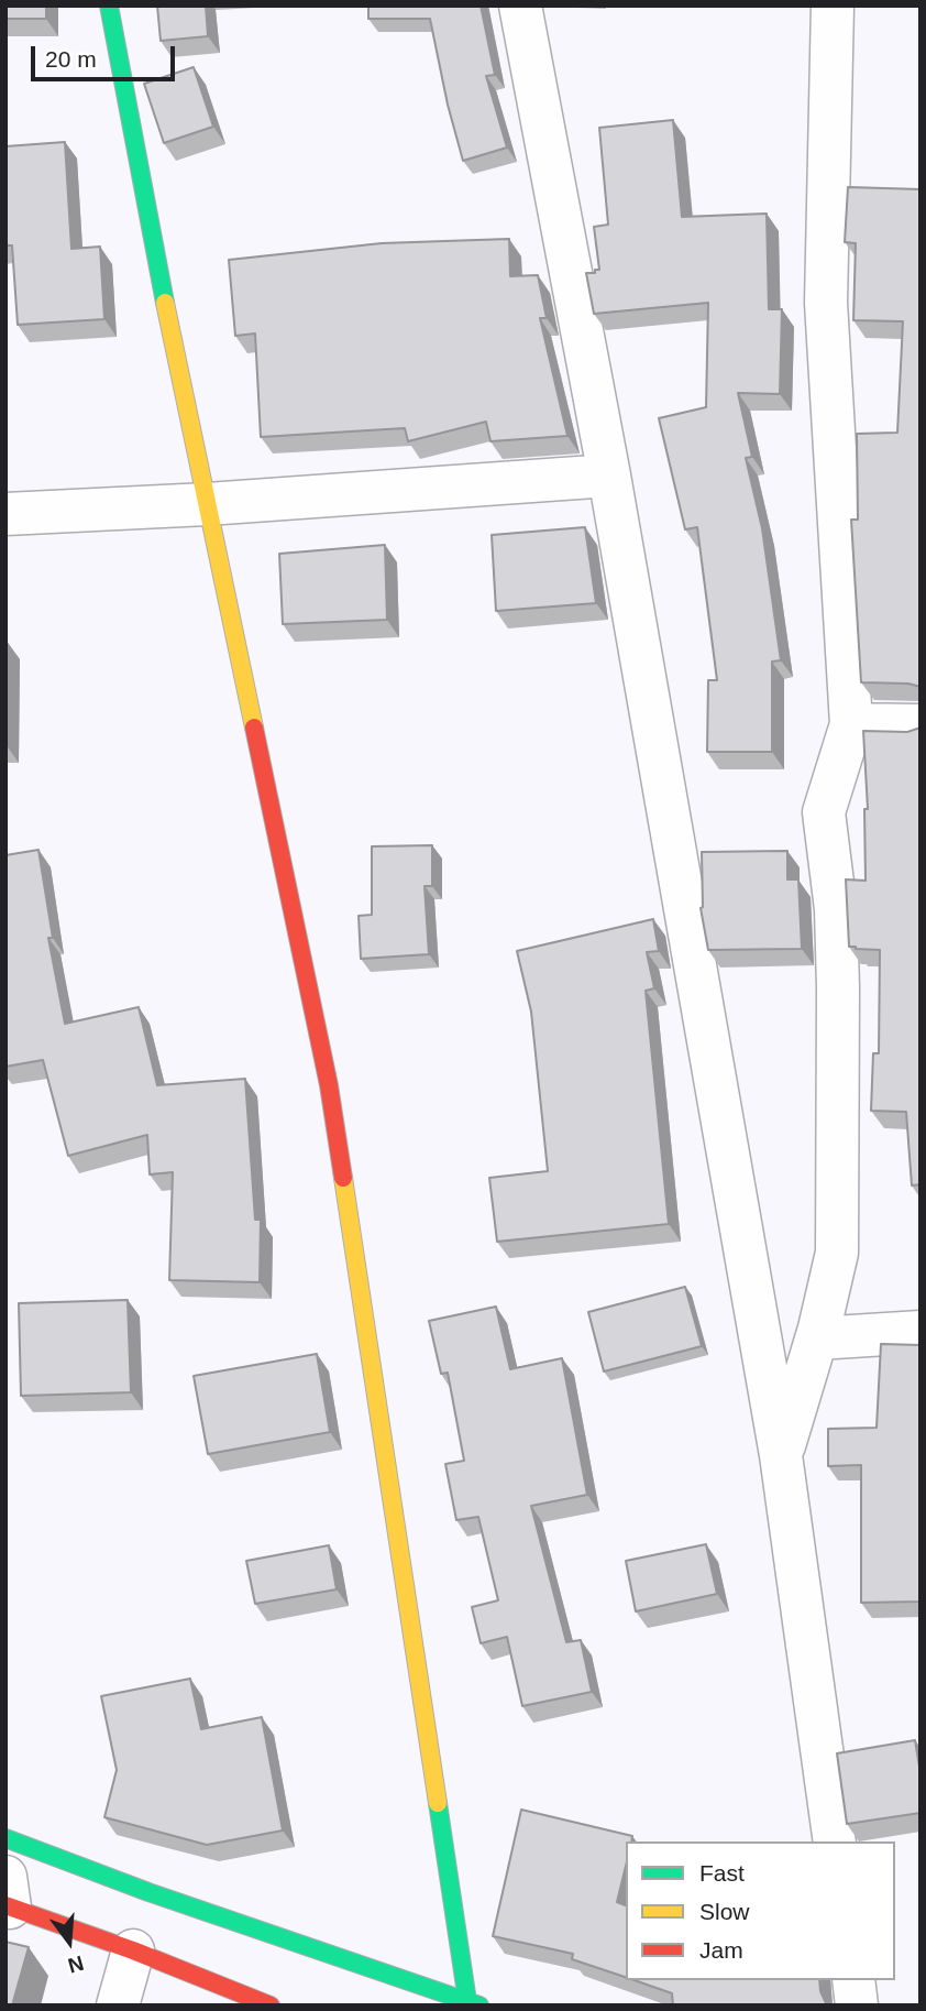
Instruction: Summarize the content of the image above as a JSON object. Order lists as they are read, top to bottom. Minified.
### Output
{"legend":["Fast","Slow","Jam"],"scale_bar":"20 m","north":"bottom"}
